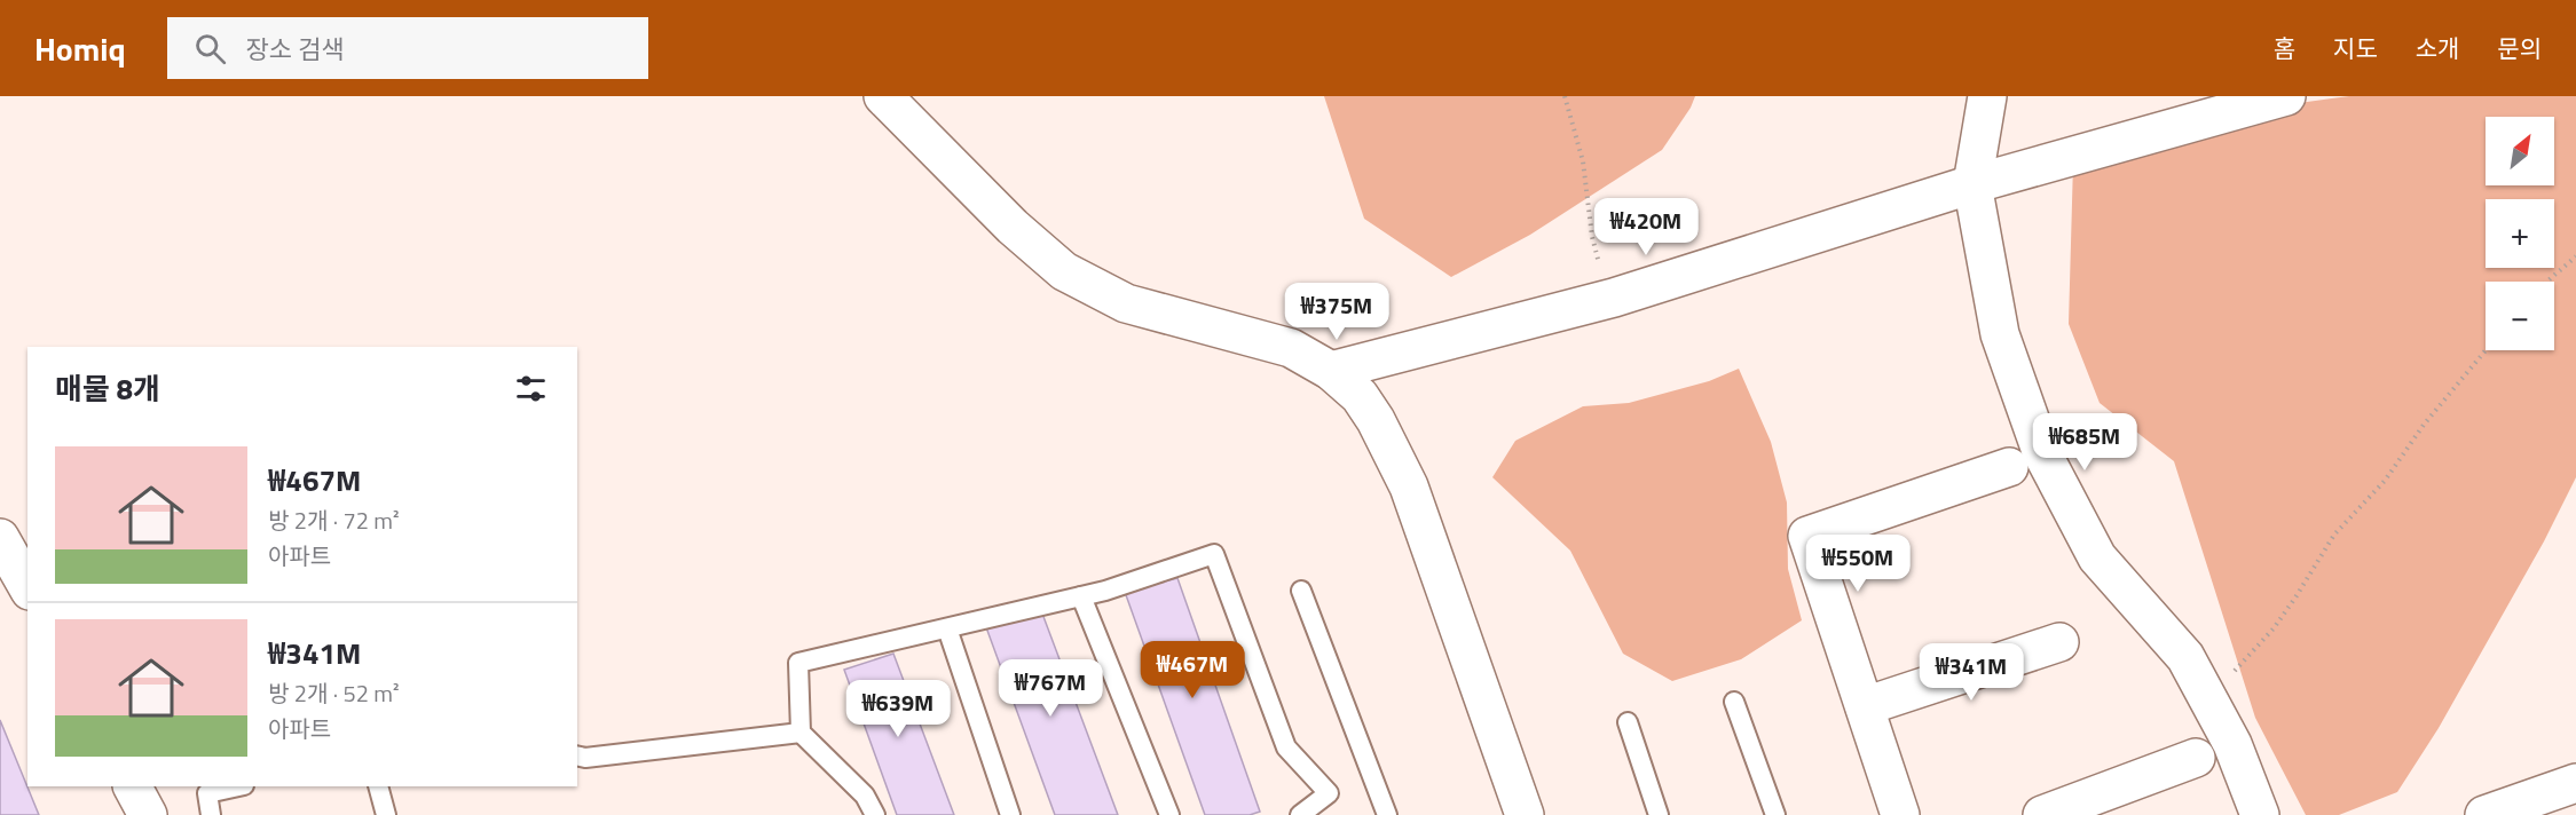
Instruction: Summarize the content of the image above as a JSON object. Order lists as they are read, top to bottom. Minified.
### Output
{"north":"top right","page":{"header":"Homiq","search":"장소 검색","nav":["홈","지도","소개","문의"],"map_buttons":["+","−"],"price":["₩420M","₩375M","₩685M","₩550M","₩467M","₩341M","₩767M","₩639M"],"heading":"매물 8개","list":[{"name":"₩467M","note":"방 2개 · 72 m² · 아파트"},{"name":"₩341M","note":"방 2개 · 52 m² · 아파트"}]}}
